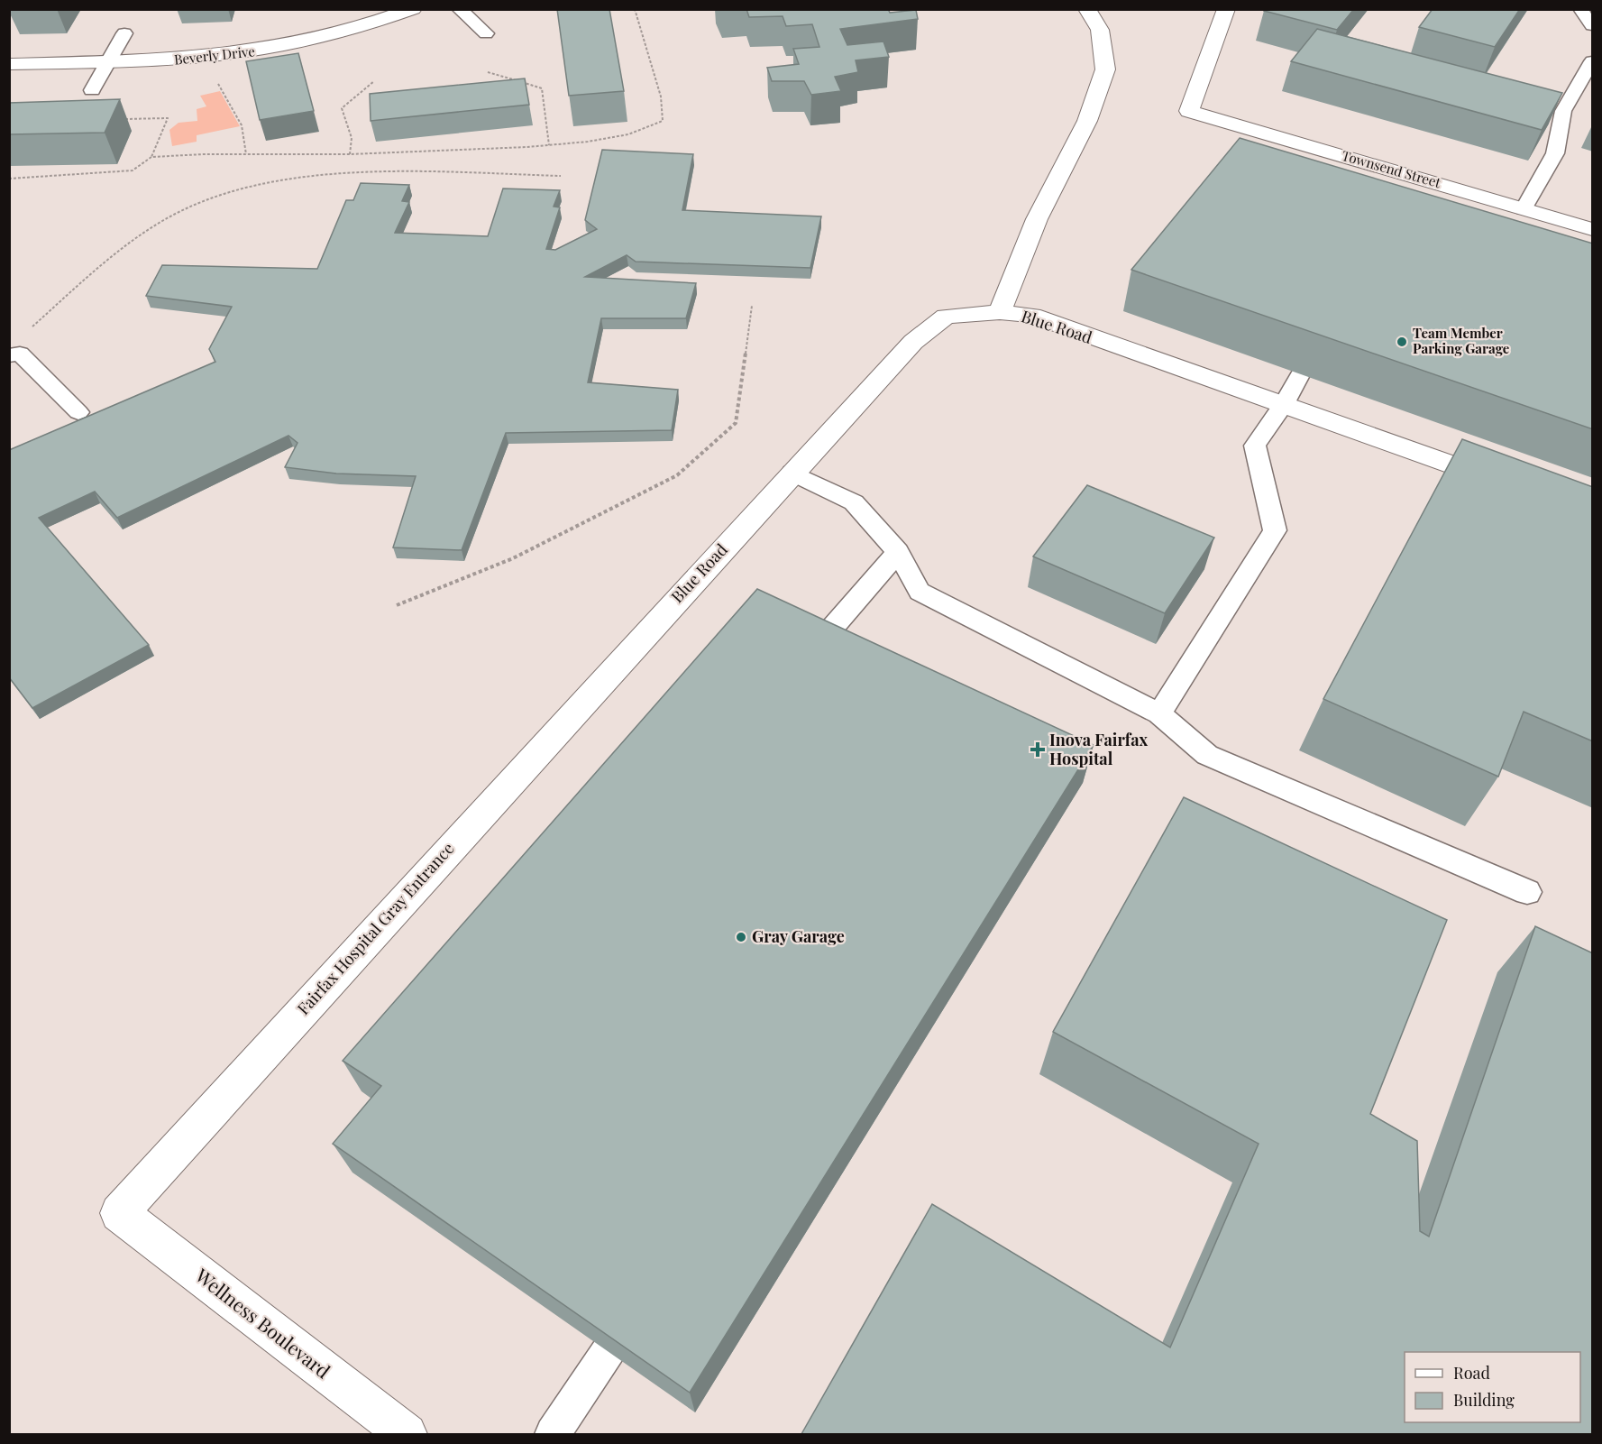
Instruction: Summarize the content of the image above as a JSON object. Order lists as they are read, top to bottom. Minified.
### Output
{"streets":{"street":["Beverly Drive","Townsend Street","Blue Road","Fairfax Hospital Gray Entrance","Wellness Boulevard"]},"crossings":[["Blue Road","Fairfax Hospital Gray Entrance"],["Fairfax Hospital Gray Entrance","Wellness Boulevard"]],"places":{"other":["Team Member Parking Garage","Gray Garage"],"health":["Inova Fairfax Hospital"]},"legend":["Road","Building"]}
